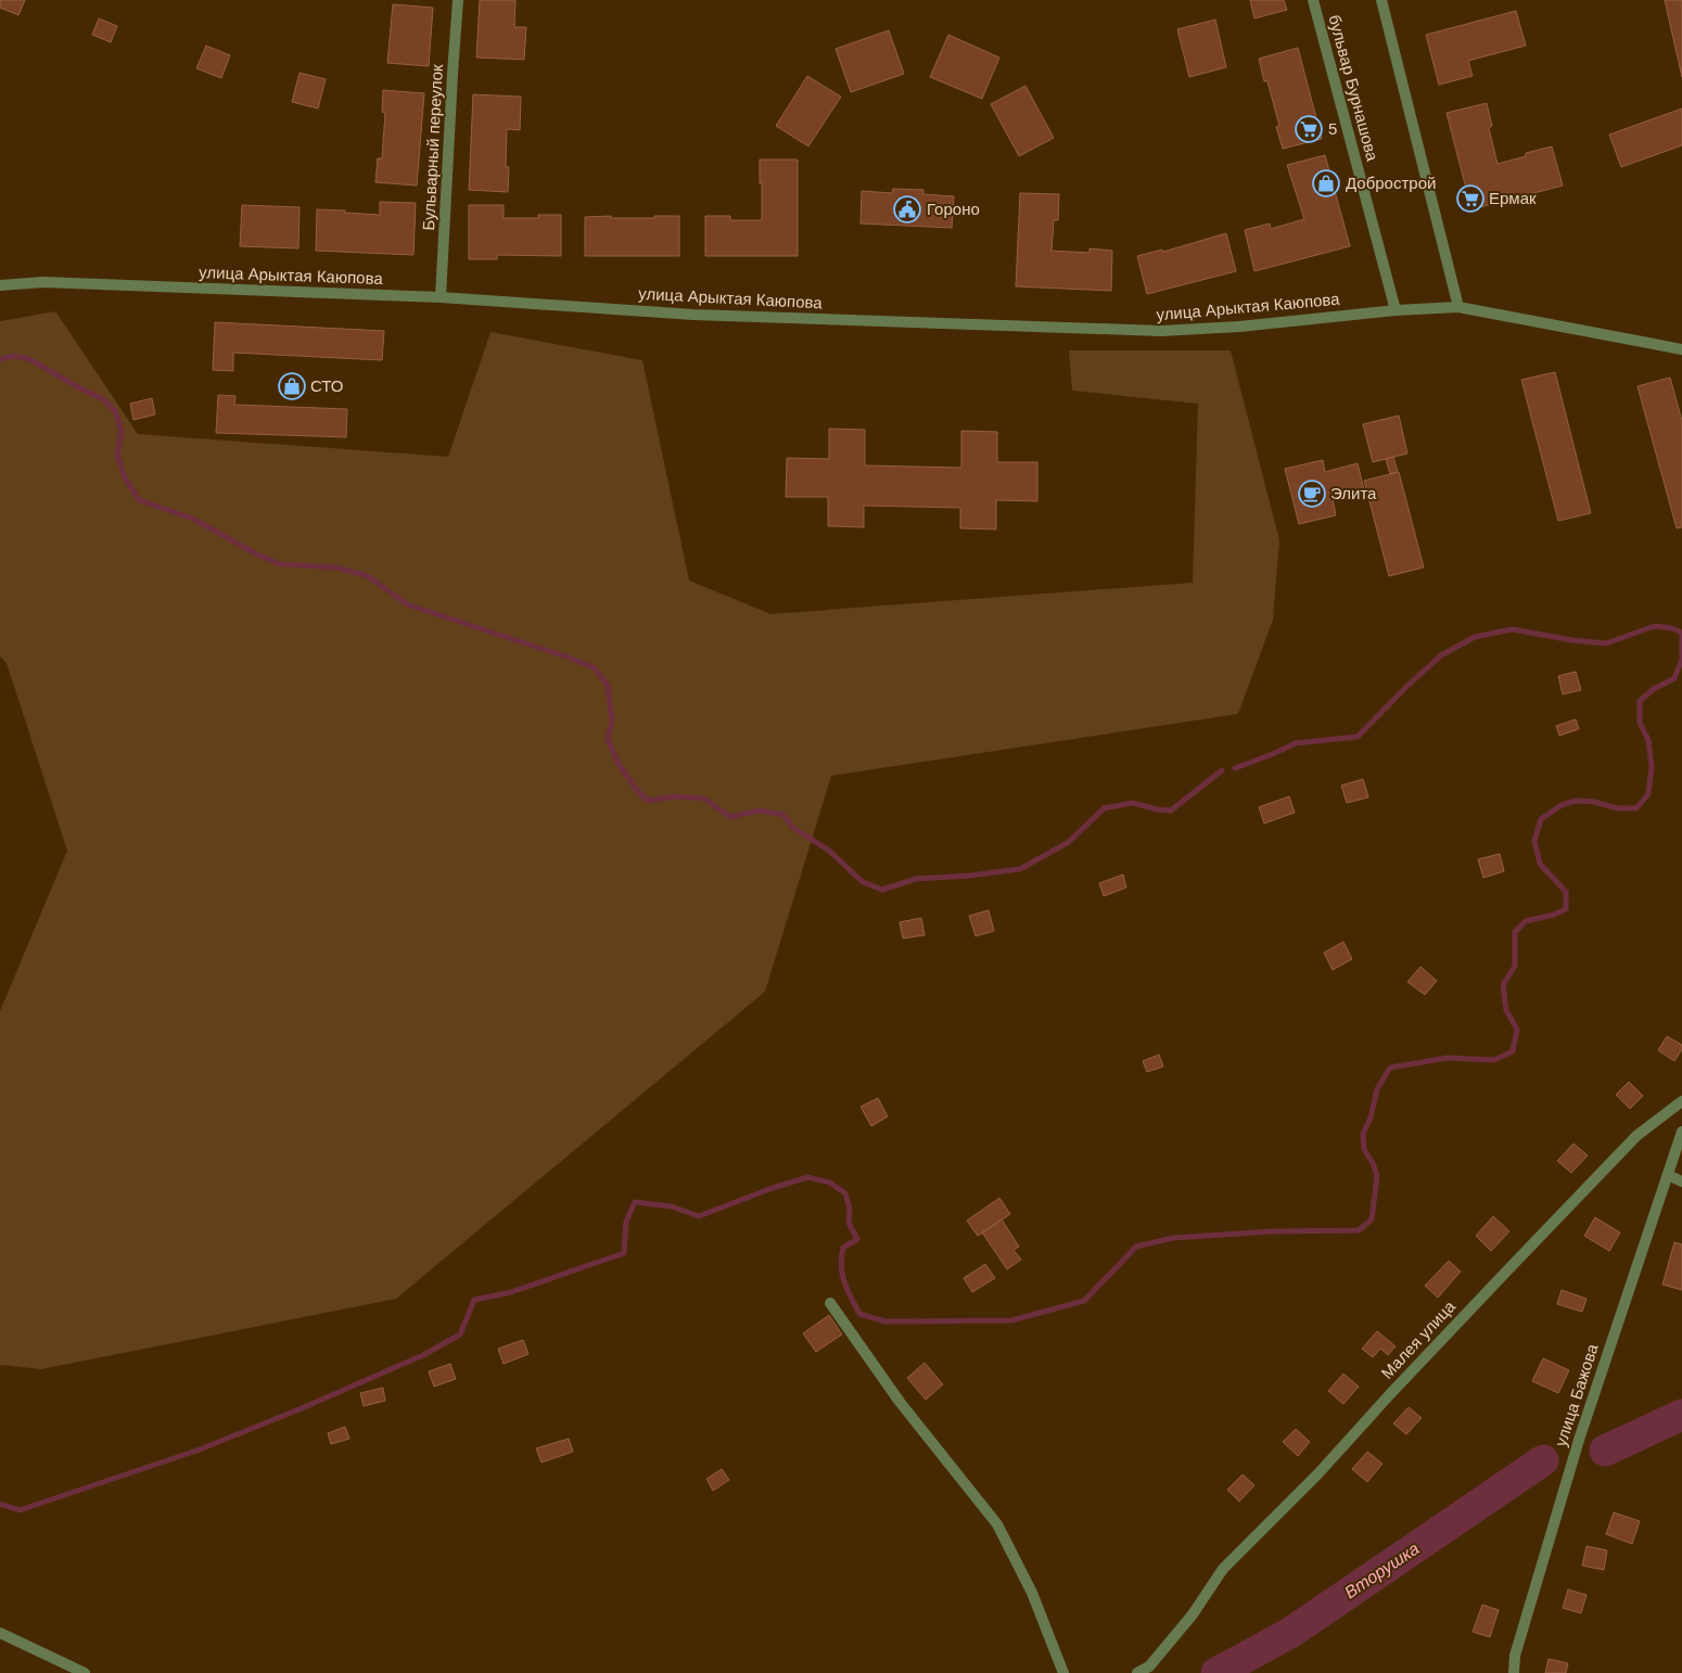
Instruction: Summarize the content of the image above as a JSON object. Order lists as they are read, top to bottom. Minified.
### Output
{"streets":{"street":["бульвар Бурнашова","Бульварный переулок","улица Арыктая Каюпова","Малея улица","улица Бажова"]},"crossings":[["бульвар Бурнашова","улица Арыктая Каюпова"],["Бульварный переулок","улица Арыктая Каюпова"]],"water":["Вторушка"],"places":{"supermarket":["5","Ермак"],"shop":["Добрострой","СТО"],"public building":["Гороно"],"cafe":["Элита"]}}
